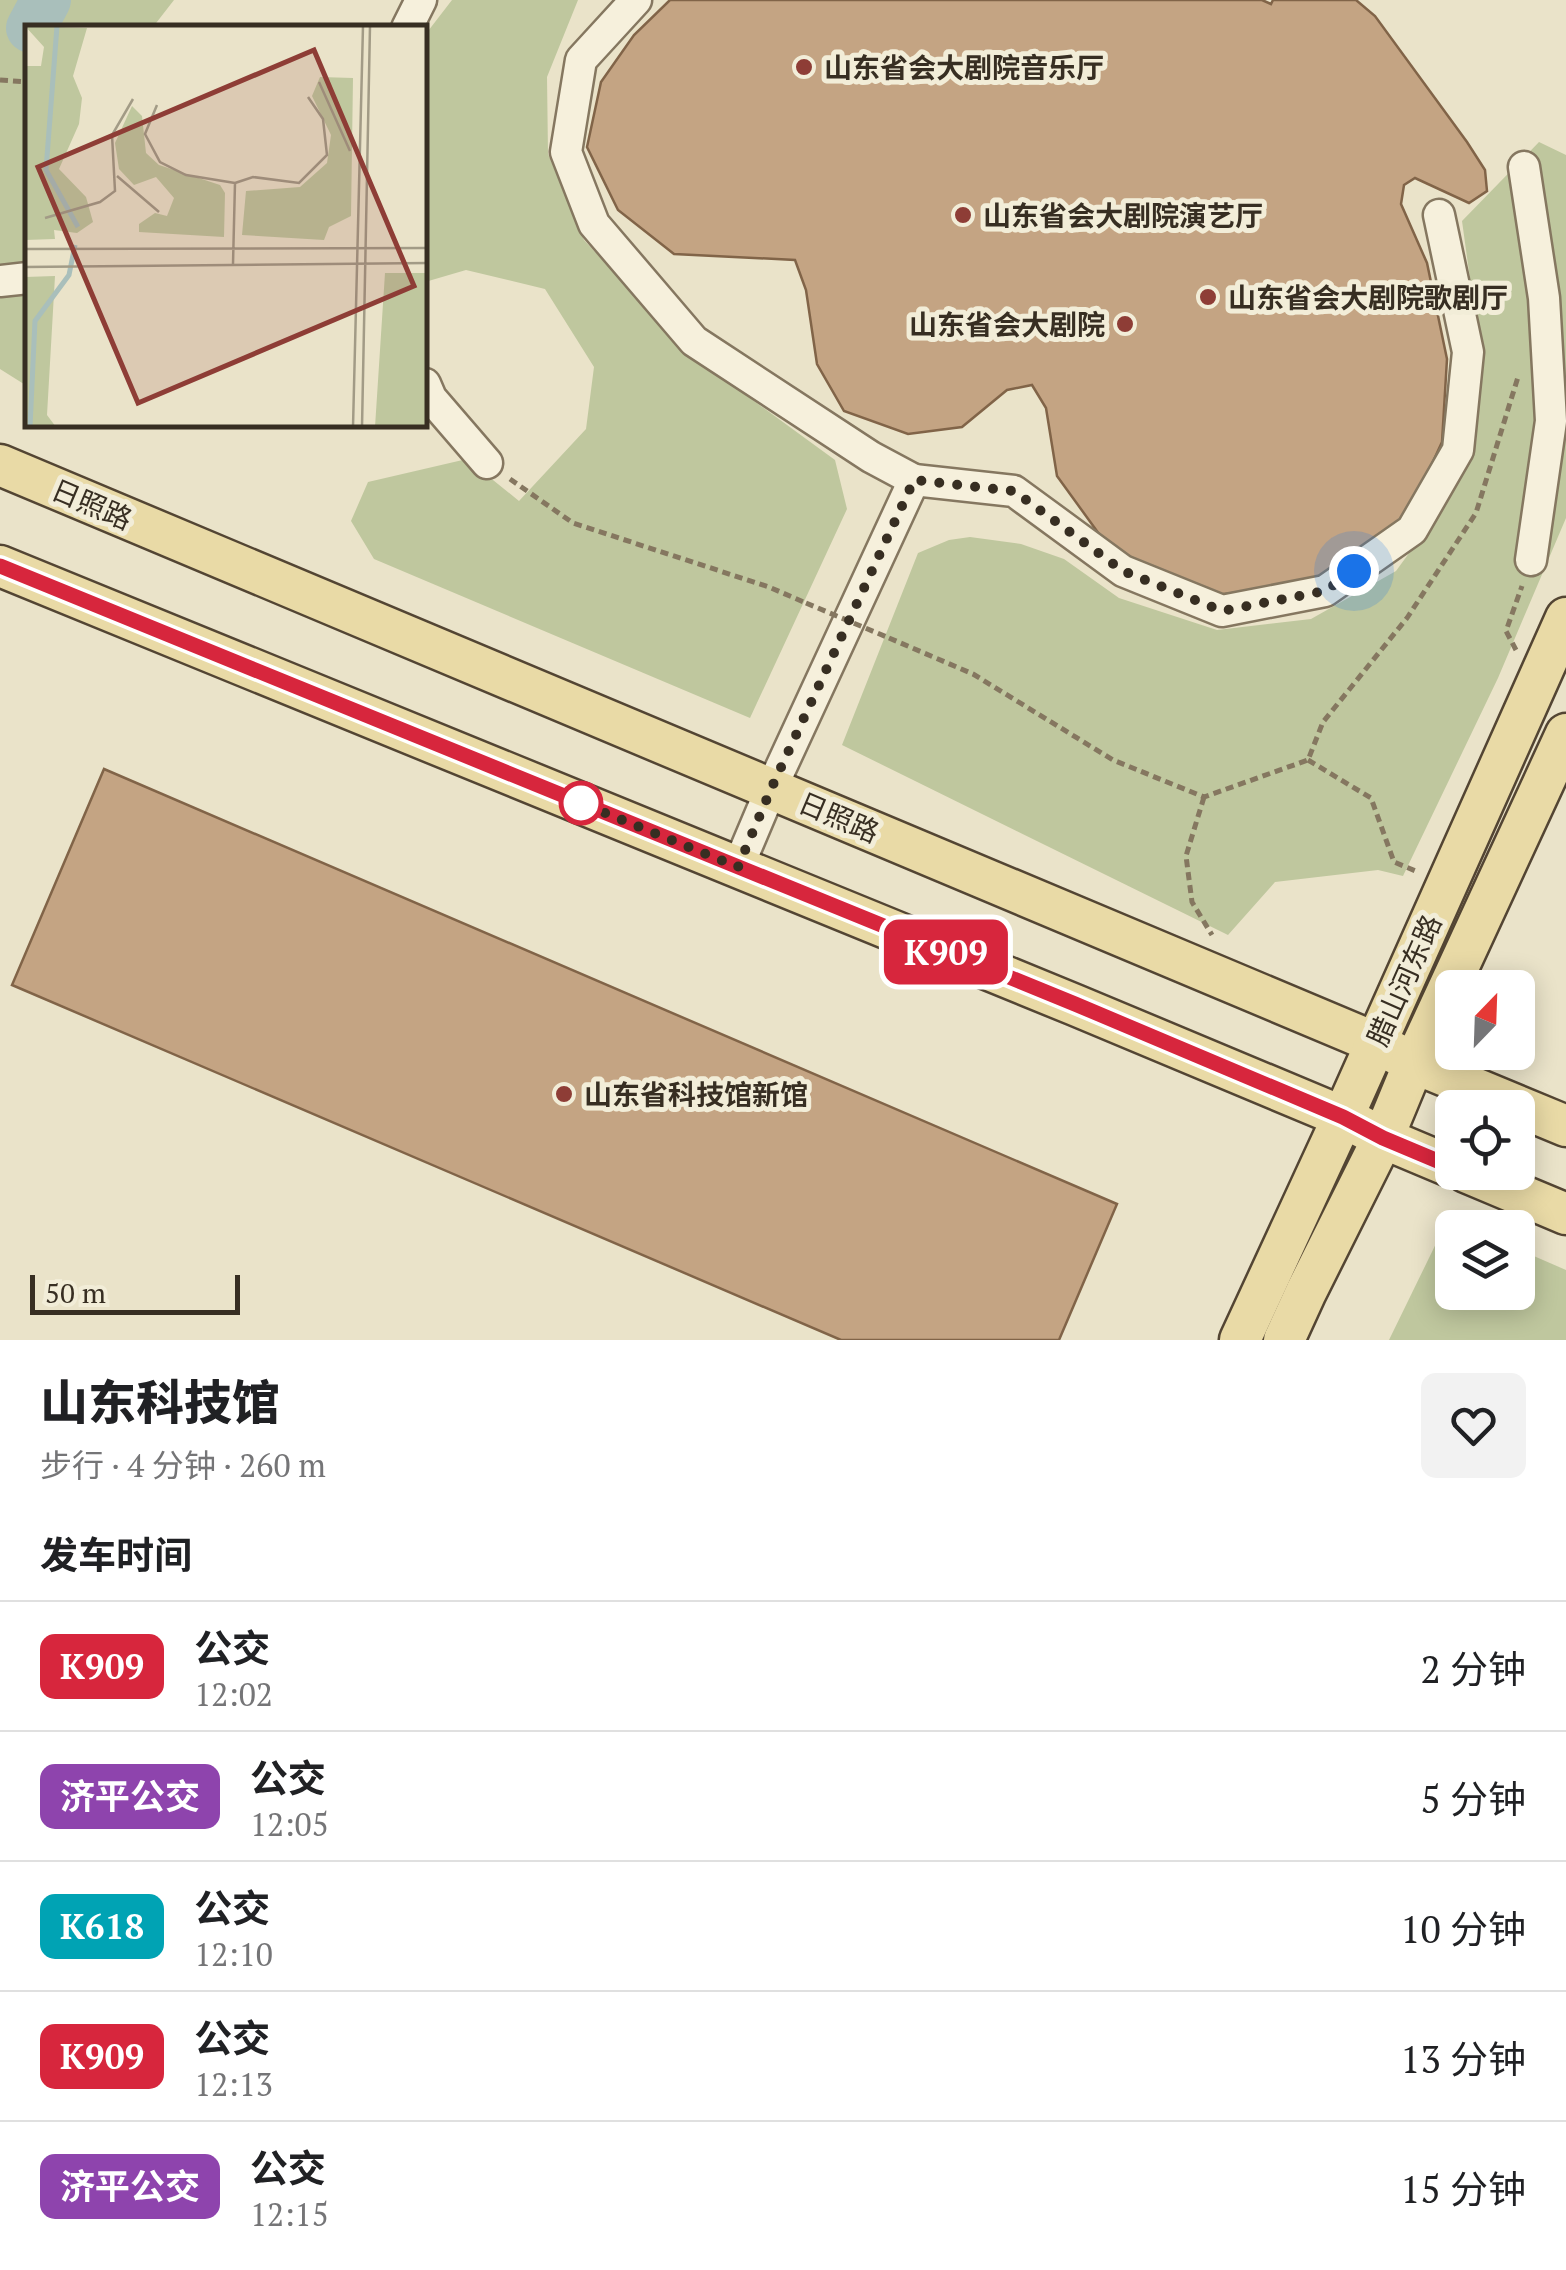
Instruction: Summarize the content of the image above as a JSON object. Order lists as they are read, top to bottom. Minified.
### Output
{"streets":{"main road":["日照路","腊山河东路"]},"crossings":[["日照路","腊山河东路"]],"places":["山东省会大剧院音乐厅","山东省会大剧院演艺厅","山东省会大剧院歌剧厅","山东省会大剧院","山东省科技馆新馆"],"lines":["bus line K909"],"scale_bar":"50 m","north":"top right","page":{"on_map":"K909","scale":"50 m","heading":[["山东科技馆","步行 · 4 分钟 · 260 m"],"发车时间"],"list":[{"mark":"K909","name":"公交","note":"12:02","value":"2 分钟"},{"mark":"济平公交","name":"公交","note":"12:05","value":"5 分钟"},{"mark":"K618","name":"公交","note":"12:10","value":"10 分钟"},{"mark":"K909","name":"公交","note":"12:13","value":"13 分钟"},{"mark":"济平公交","name":"公交","note":"12:15","value":"15 分钟"}]}}
